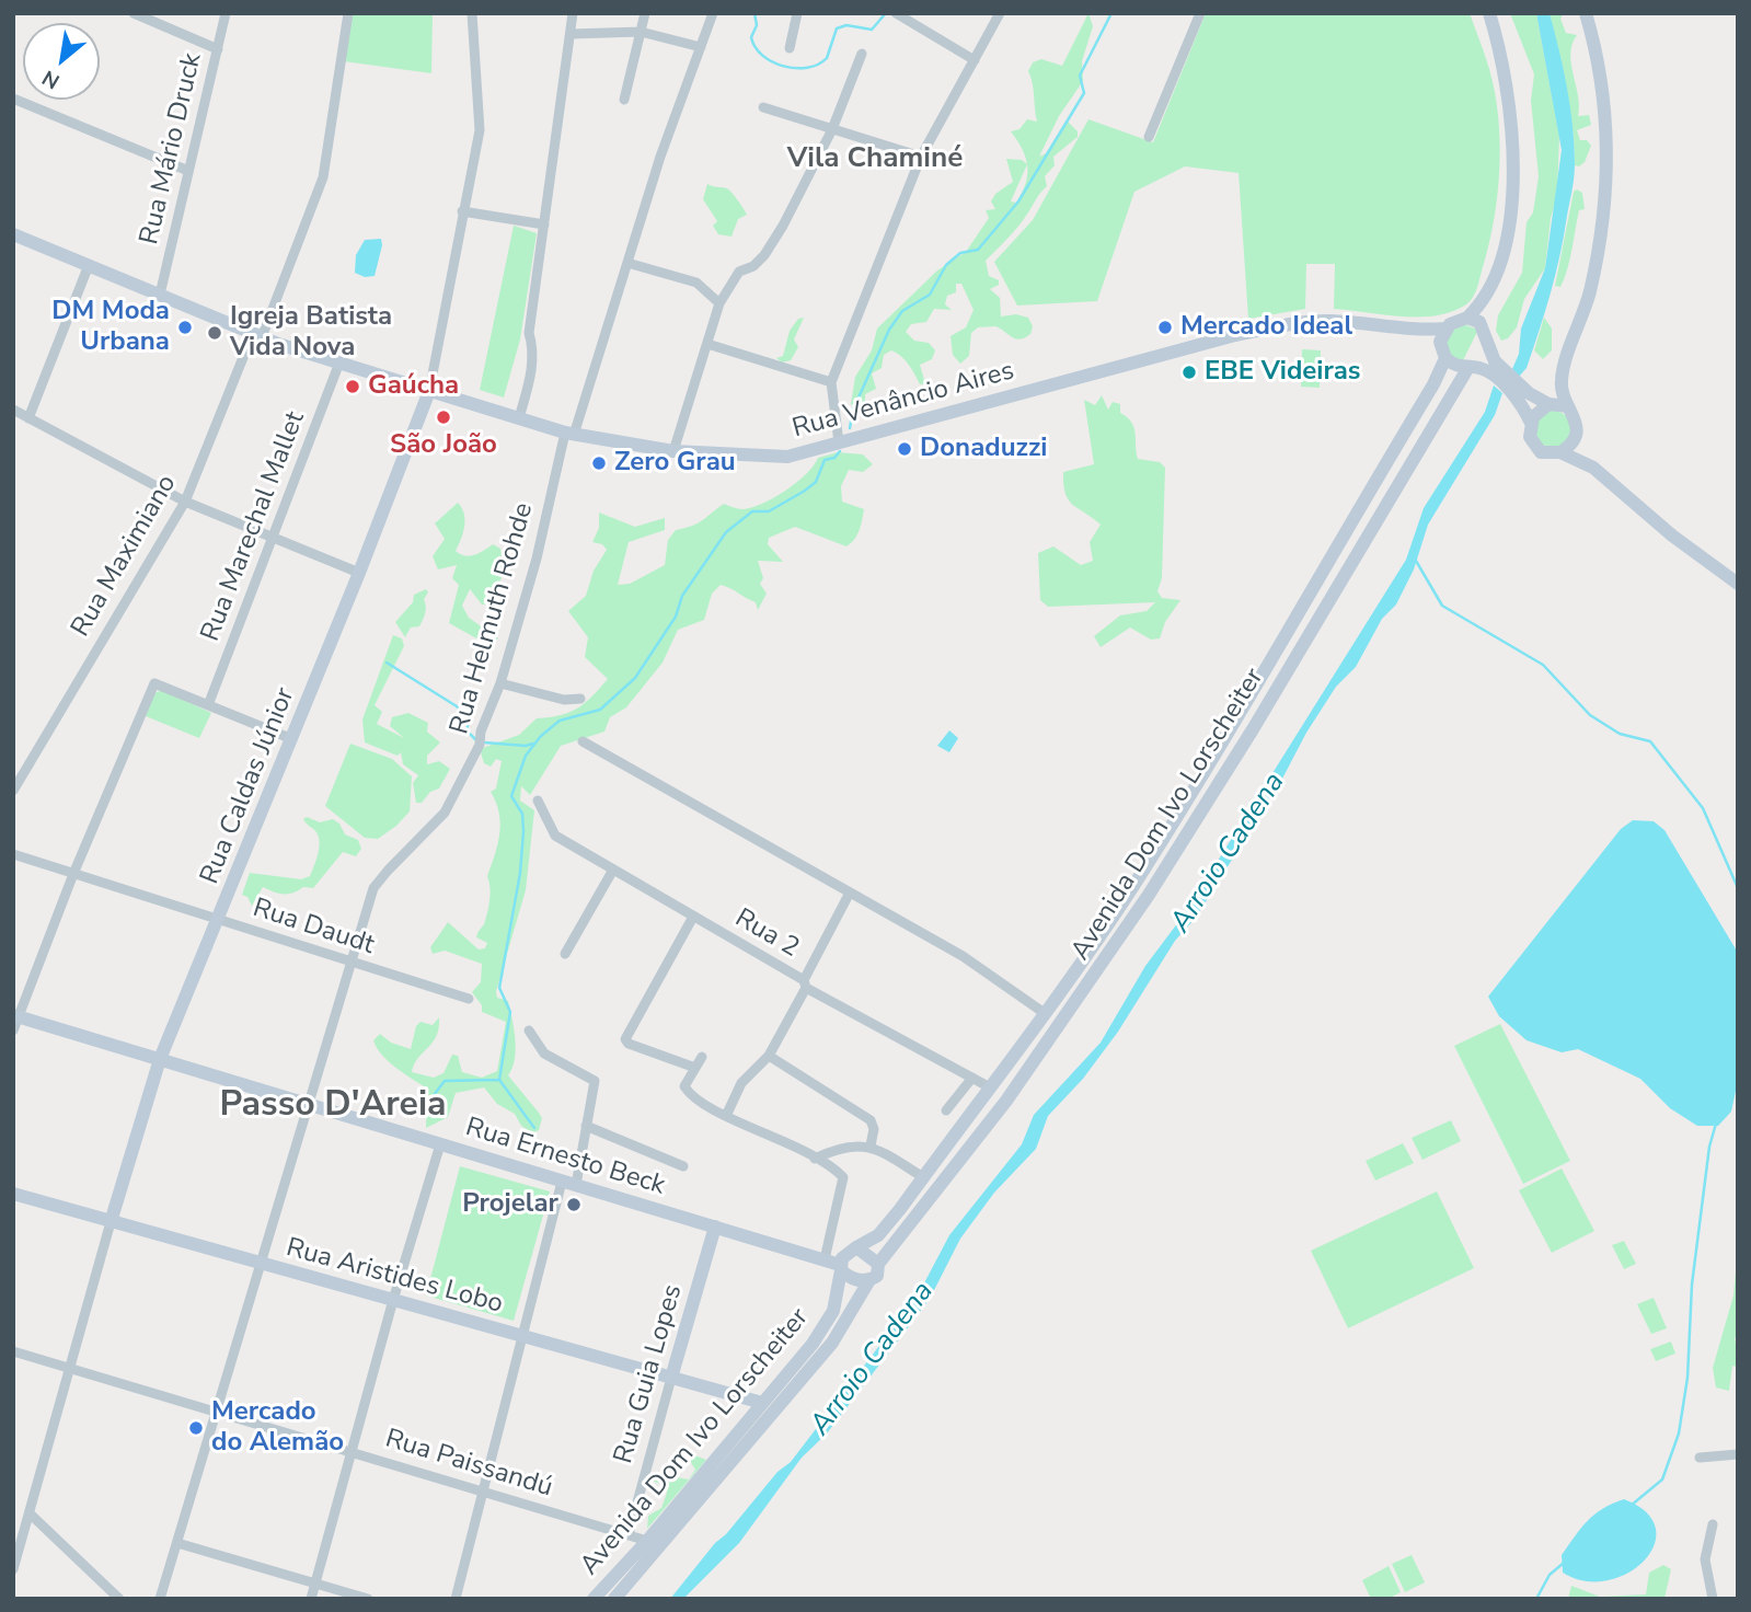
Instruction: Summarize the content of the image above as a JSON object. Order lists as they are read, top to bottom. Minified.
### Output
{"streets":{"street":["Rua Mário Druck","Rua Venâncio Aires","Rua Marechal Mallet","Rua Maximiano","Rua Helmuth Rohde","Rua Caldas Júnior","Avenida Dom Ivo Lorscheiter","Rua Daudt","Rua 2","Rua Ernesto Beck","Rua Aristides Lobo","Rua Guia Lopes","Rua Paissandú"]},"crossings":[["Rua Mário Druck","Rua Venâncio Aires"],["Rua Venâncio Aires","Rua Marechal Mallet"],["Rua Venâncio Aires","Rua Maximiano"],["Rua Venâncio Aires","Rua Helmuth Rohde"],["Rua Venâncio Aires","Rua Caldas Júnior"],["Rua Venâncio Aires","Avenida Dom Ivo Lorscheiter"],["Rua Helmuth Rohde","Rua Daudt"],["Rua Helmuth Rohde","Rua Ernesto Beck"],["Rua Helmuth Rohde","Rua Aristides Lobo"],["Rua Helmuth Rohde","Rua Paissandú"],["Rua Caldas Júnior","Rua Daudt"],["Rua Caldas Júnior","Rua Ernesto Beck"],["Rua Caldas Júnior","Rua Aristides Lobo"],["Rua Caldas Júnior","Rua Paissandú"],["Avenida Dom Ivo Lorscheiter","Rua 2"],["Avenida Dom Ivo Lorscheiter","Rua Ernesto Beck"],["Avenida Dom Ivo Lorscheiter","Rua Aristides Lobo"],["Avenida Dom Ivo Lorscheiter","Rua Paissandú"],["Rua Ernesto Beck","Rua Guia Lopes"],["Rua Aristides Lobo","Rua Guia Lopes"],["Rua Guia Lopes","Rua Paissandú"]],"districts":["Vila Chaminé","Passo D'Areia"],"water":["Arroio Cadena"],"places":["DM Moda Urbana","Mercado Ideal","Igreja Batista Vida Nova","EBE Videiras","Gaúcha","São João","Donaduzzi","Zero Grau","Projelar","Mercado do Alemão"],"north":"bottom left"}
